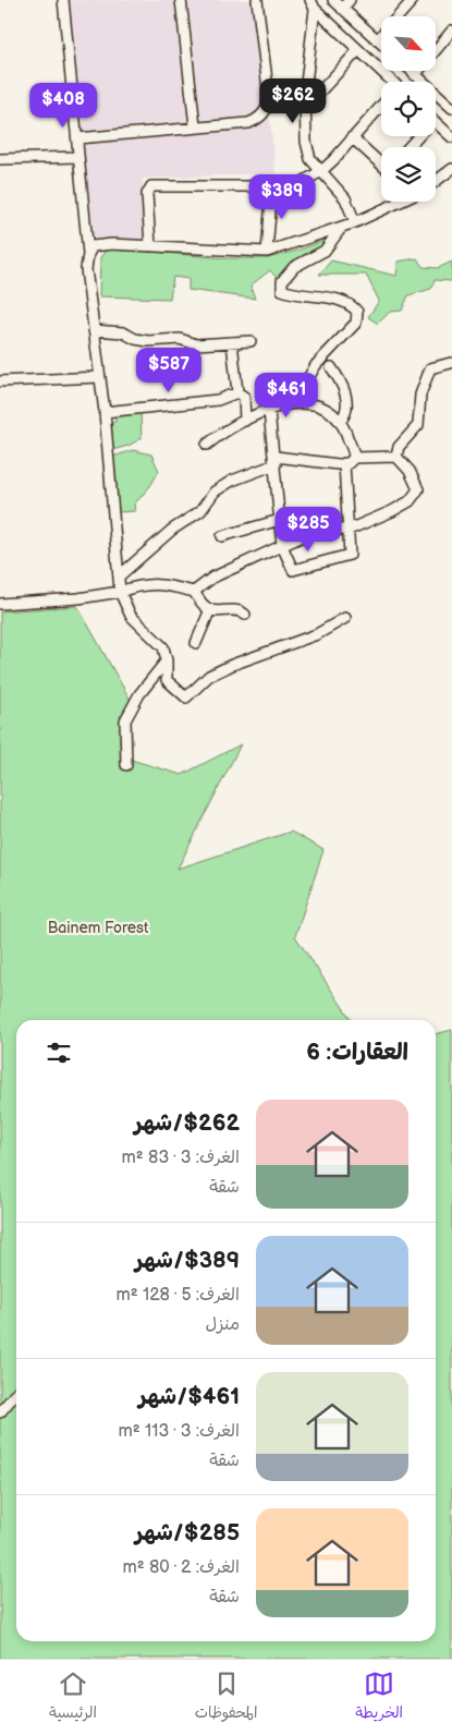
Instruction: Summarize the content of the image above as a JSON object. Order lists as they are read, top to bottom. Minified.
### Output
{"parks":["Bainem Forest"],"north":"bottom right","page":{"price":["$262","$408","$389","$587","$461","$285"],"heading":"العقارات: 6","list":[{"name":"$262/شهر","note":"الغرف: 3 · 83 m² · شقة"},{"name":"$389/شهر","note":"الغرف: 5 · 128 m² · منزل"},{"name":"$461/شهر","note":"الغرف: 3 · 113 m² · شقة"},{"name":"$285/شهر","note":"الغرف: 2 · 80 m² · شقة"}],"tabs":["الخريطة","المحفوظات","الرئيسية"]}}
